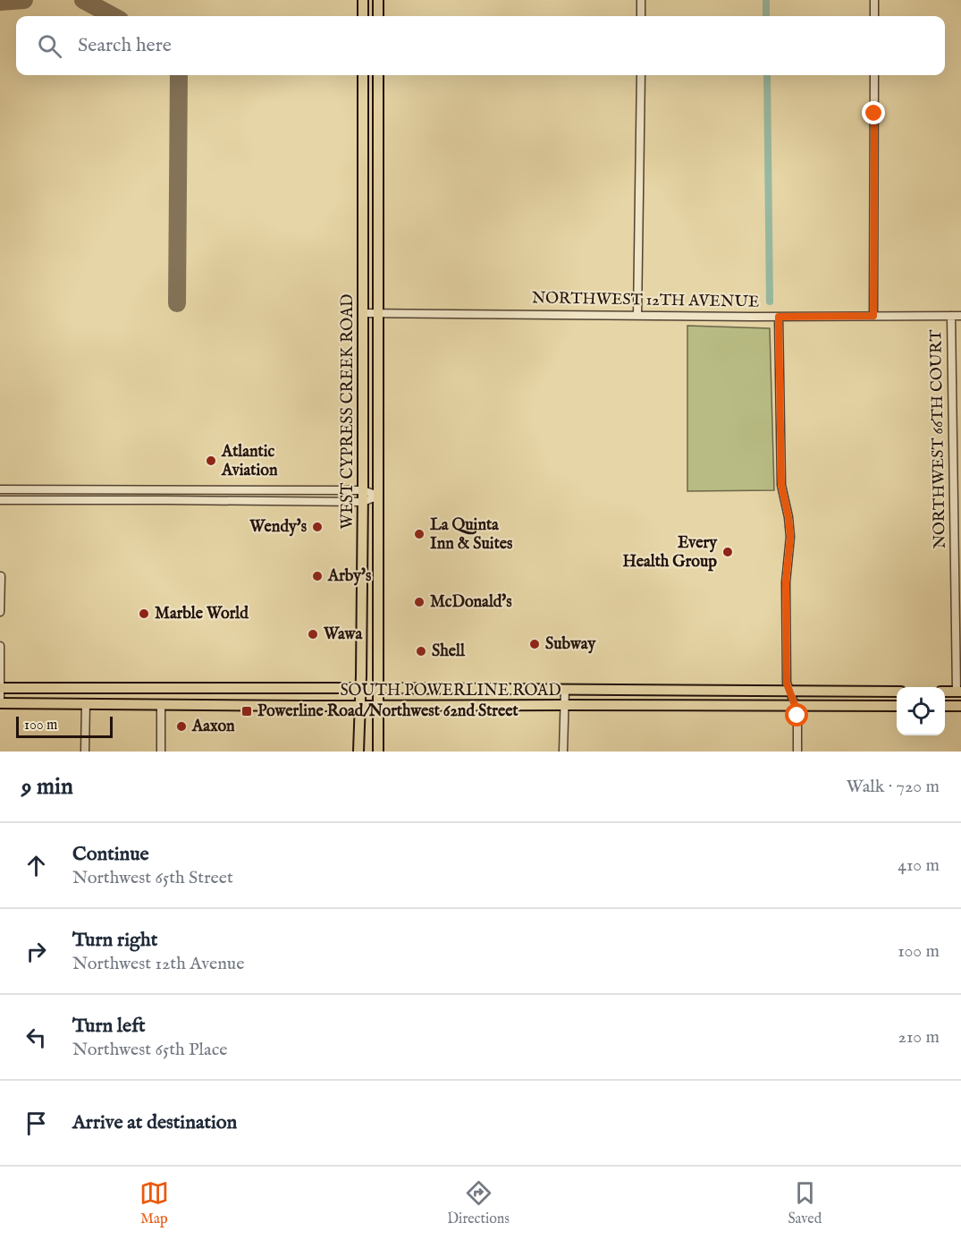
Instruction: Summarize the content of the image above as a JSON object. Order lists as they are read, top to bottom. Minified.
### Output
{"streets":{"main road":["WEST CYPRESS CREEK ROAD","SOUTH POWERLINE ROAD"],"street":["NORTHWEST 12TH AVENUE","NORTHWEST 66TH COURT"]},"crossings":[["NORTHWEST 12TH AVENUE","WEST CYPRESS CREEK ROAD"],["NORTHWEST 12TH AVENUE","NORTHWEST 66TH COURT"],["WEST CYPRESS CREEK ROAD","SOUTH POWERLINE ROAD"]],"places":{"other":["Atlantic Aviation","Wendy's","La Quinta Inn & Suites","Every Health Group","Arby's","McDonald's","Marble World","Wawa","Subway","Shell","Aaxon"],"transit":["Powerline Road/Northwest 62nd Street"]},"scale_bar":"100 m","page":{"search":"Search here","scale":"100 m","heading":["9 min","Walk · 720 m"],"list":[["Continue","Northwest 65th Street","410 m"],["Turn right","Northwest 12th Avenue","100 m"],["Turn left","Northwest 65th Place","210 m"],"Arrive at destination"],"nav":["Map","Directions","Saved"]}}
